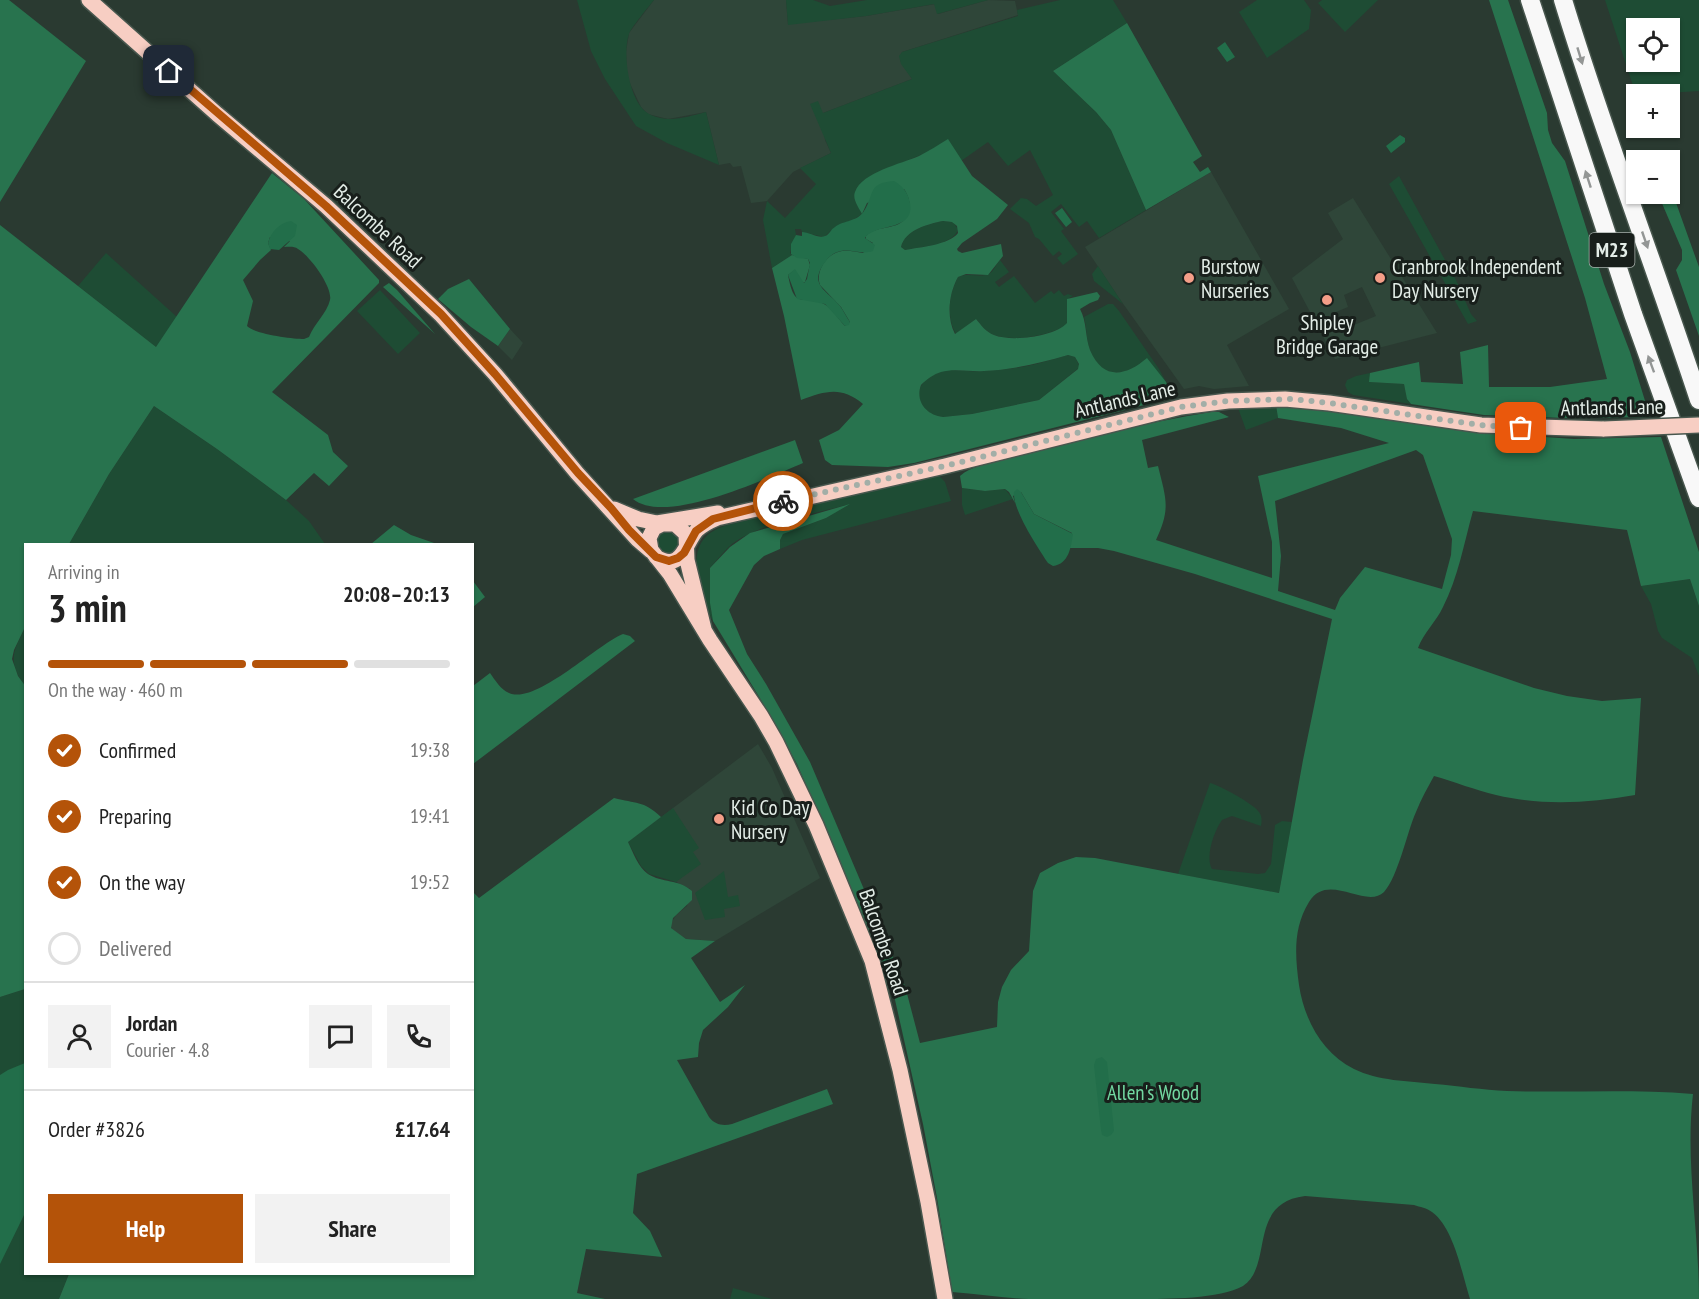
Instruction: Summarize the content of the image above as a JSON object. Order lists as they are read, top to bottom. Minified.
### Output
{"streets":{"highway":["M23"],"main road":["Balcombe Road","Antlands Lane"]},"crossings":[["Balcombe Road","Antlands Lane"]],"parks":["Allen's Wood"],"places":["Burstow Nurseries","Cranbrook Independent Day Nursery","Shipley Bridge Garage","Kid Co Day Nursery"],"page":{"map_buttons":["+","−"],"heading":["3 min","Arriving in","20:08–20:13"],"panel":["Jordan","Courier · 4.8","Order #3826","£17.64"],"bar":"On the way · 460 m","list":[["Confirmed","19:38"],["Preparing","19:41"],["On the way","19:52"],"Delivered"],"buttons":["Help","Share"]}}
